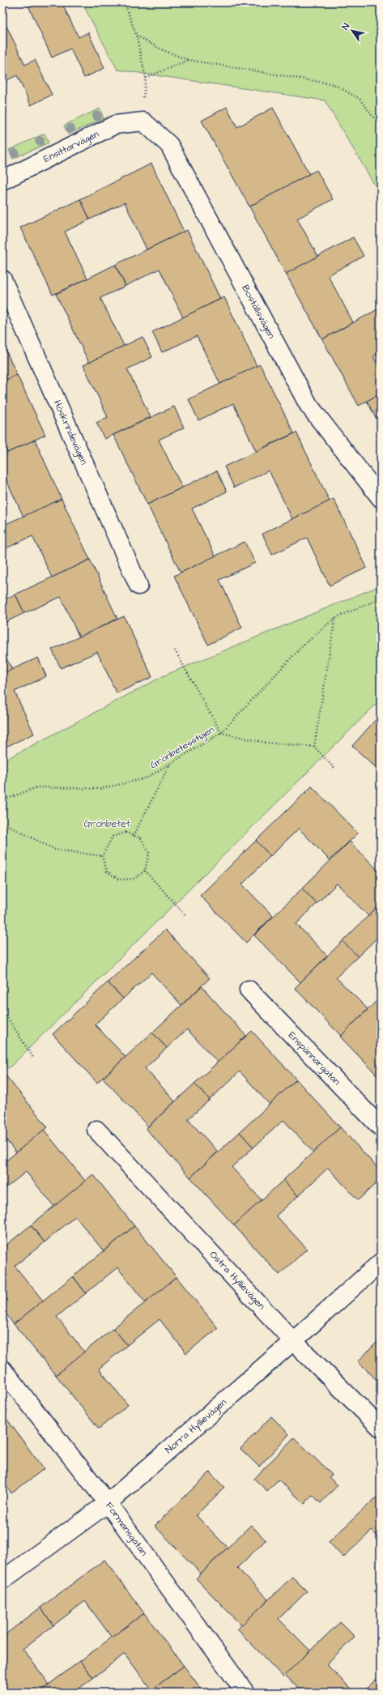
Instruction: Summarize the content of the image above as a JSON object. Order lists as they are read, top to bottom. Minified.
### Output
{"streets":{"street":["Ensittarvägen","Boställsvägen","Höskrindevägen","Enspännargatan","Östra Hyllievägen","Norra Hyllievägen","Formansgatan"],"path":["Grönbetesstigen"]},"crossings":[["Ensittarvägen","Boställsvägen"],["Östra Hyllievägen","Norra Hyllievägen"],["Norra Hyllievägen","Formansgatan"]],"parks":["Grönbetet"],"north":"top left"}
